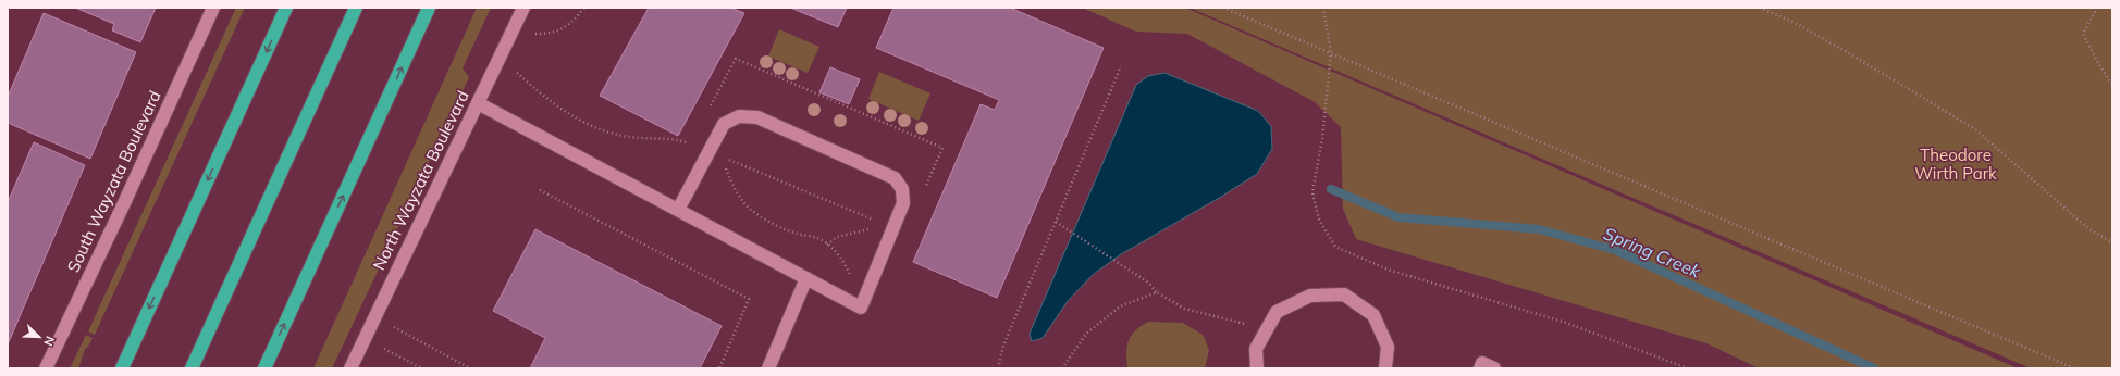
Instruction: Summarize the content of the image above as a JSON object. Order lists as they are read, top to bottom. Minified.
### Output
{"streets":{"street":["North Wayzata Boulevard","South Wayzata Boulevard"]},"water":["Spring Creek"],"parks":["Theodore Wirth Park"],"north":"bottom right"}
